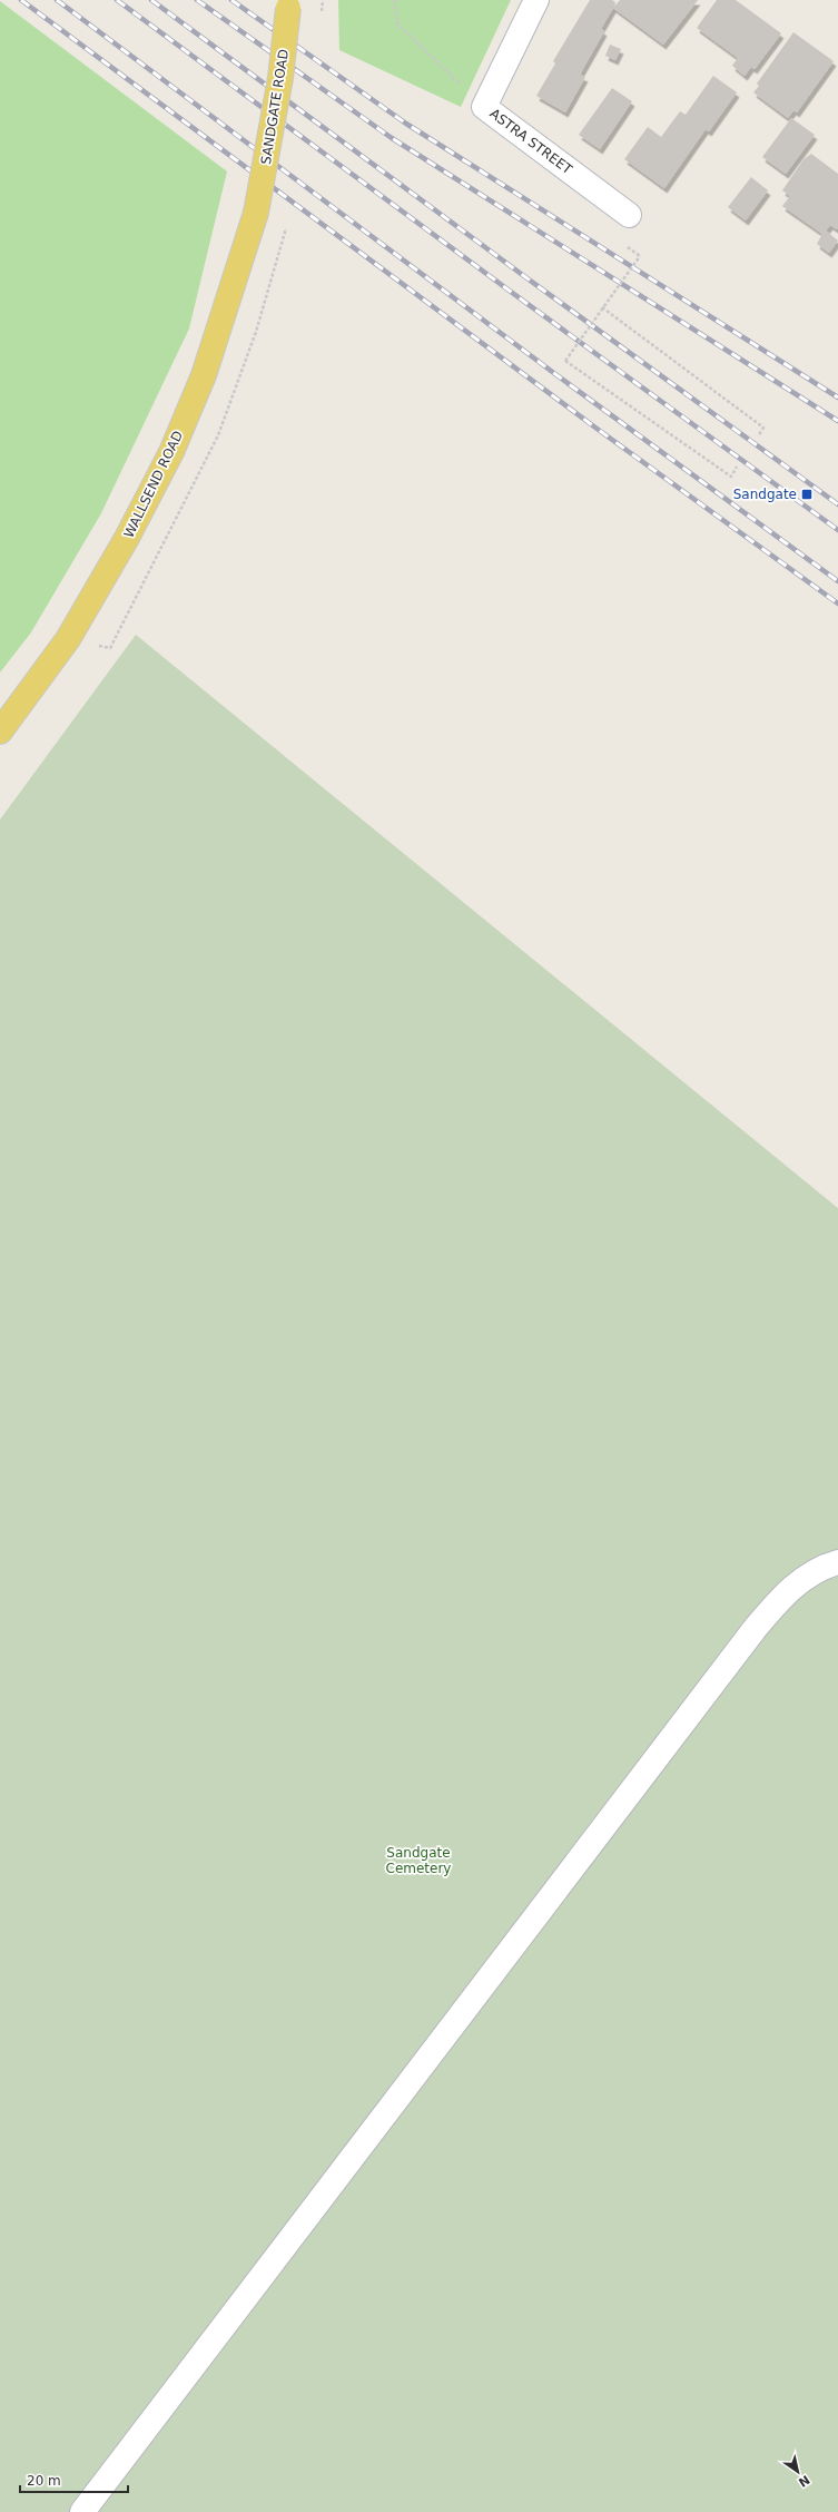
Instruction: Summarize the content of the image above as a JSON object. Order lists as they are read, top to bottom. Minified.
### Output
{"streets":{"main road":["SANDGATE ROAD","WALLSEND ROAD"],"street":["ASTRA STREET"]},"crossings":[["SANDGATE ROAD","WALLSEND ROAD"]],"parks":["Sandgate Cemetery"],"places":{"transit":["Sandgate"]},"scale_bar":"20 m","north":"bottom right"}
